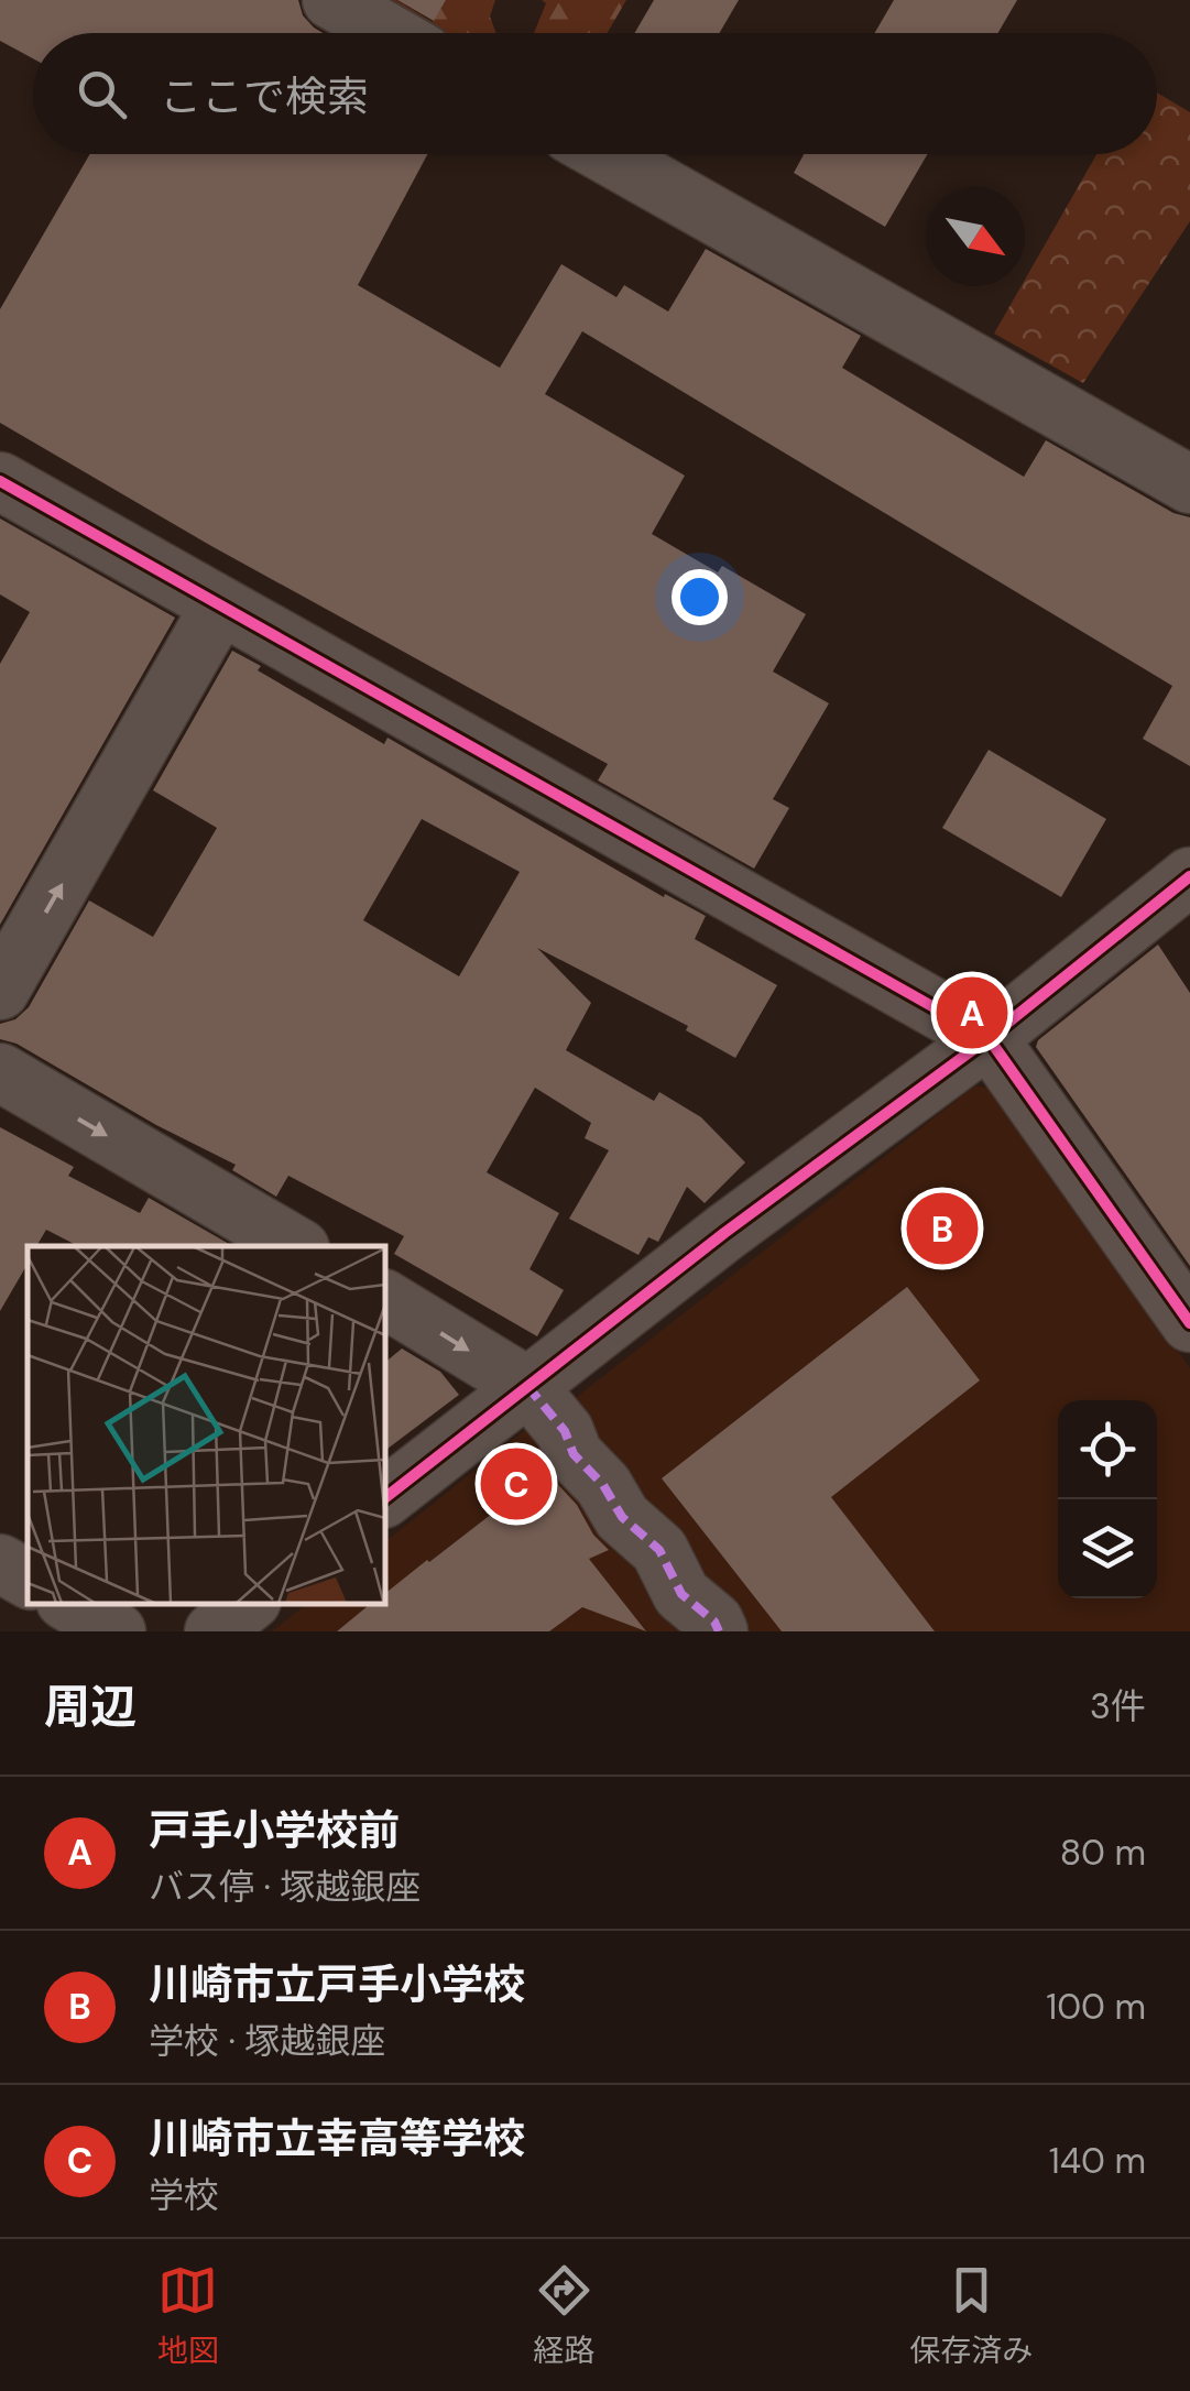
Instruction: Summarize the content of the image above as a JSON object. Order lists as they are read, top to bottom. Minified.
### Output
{"north":"bottom right","page":{"search":"ここで検索","pins":["A","B","C"],"heading":["周辺","3件"],"list":[{"mark":"A","name":"戸手小学校前","note":"バス停 · 塚越銀座","value":"80 m"},{"mark":"B","name":"川崎市立戸手小学校","note":"学校 · 塚越銀座","value":"100 m"},{"mark":"C","name":"川崎市立幸高等学校","note":"学校","value":"140 m"}],"nav":["地図","経路","保存済み"]}}
